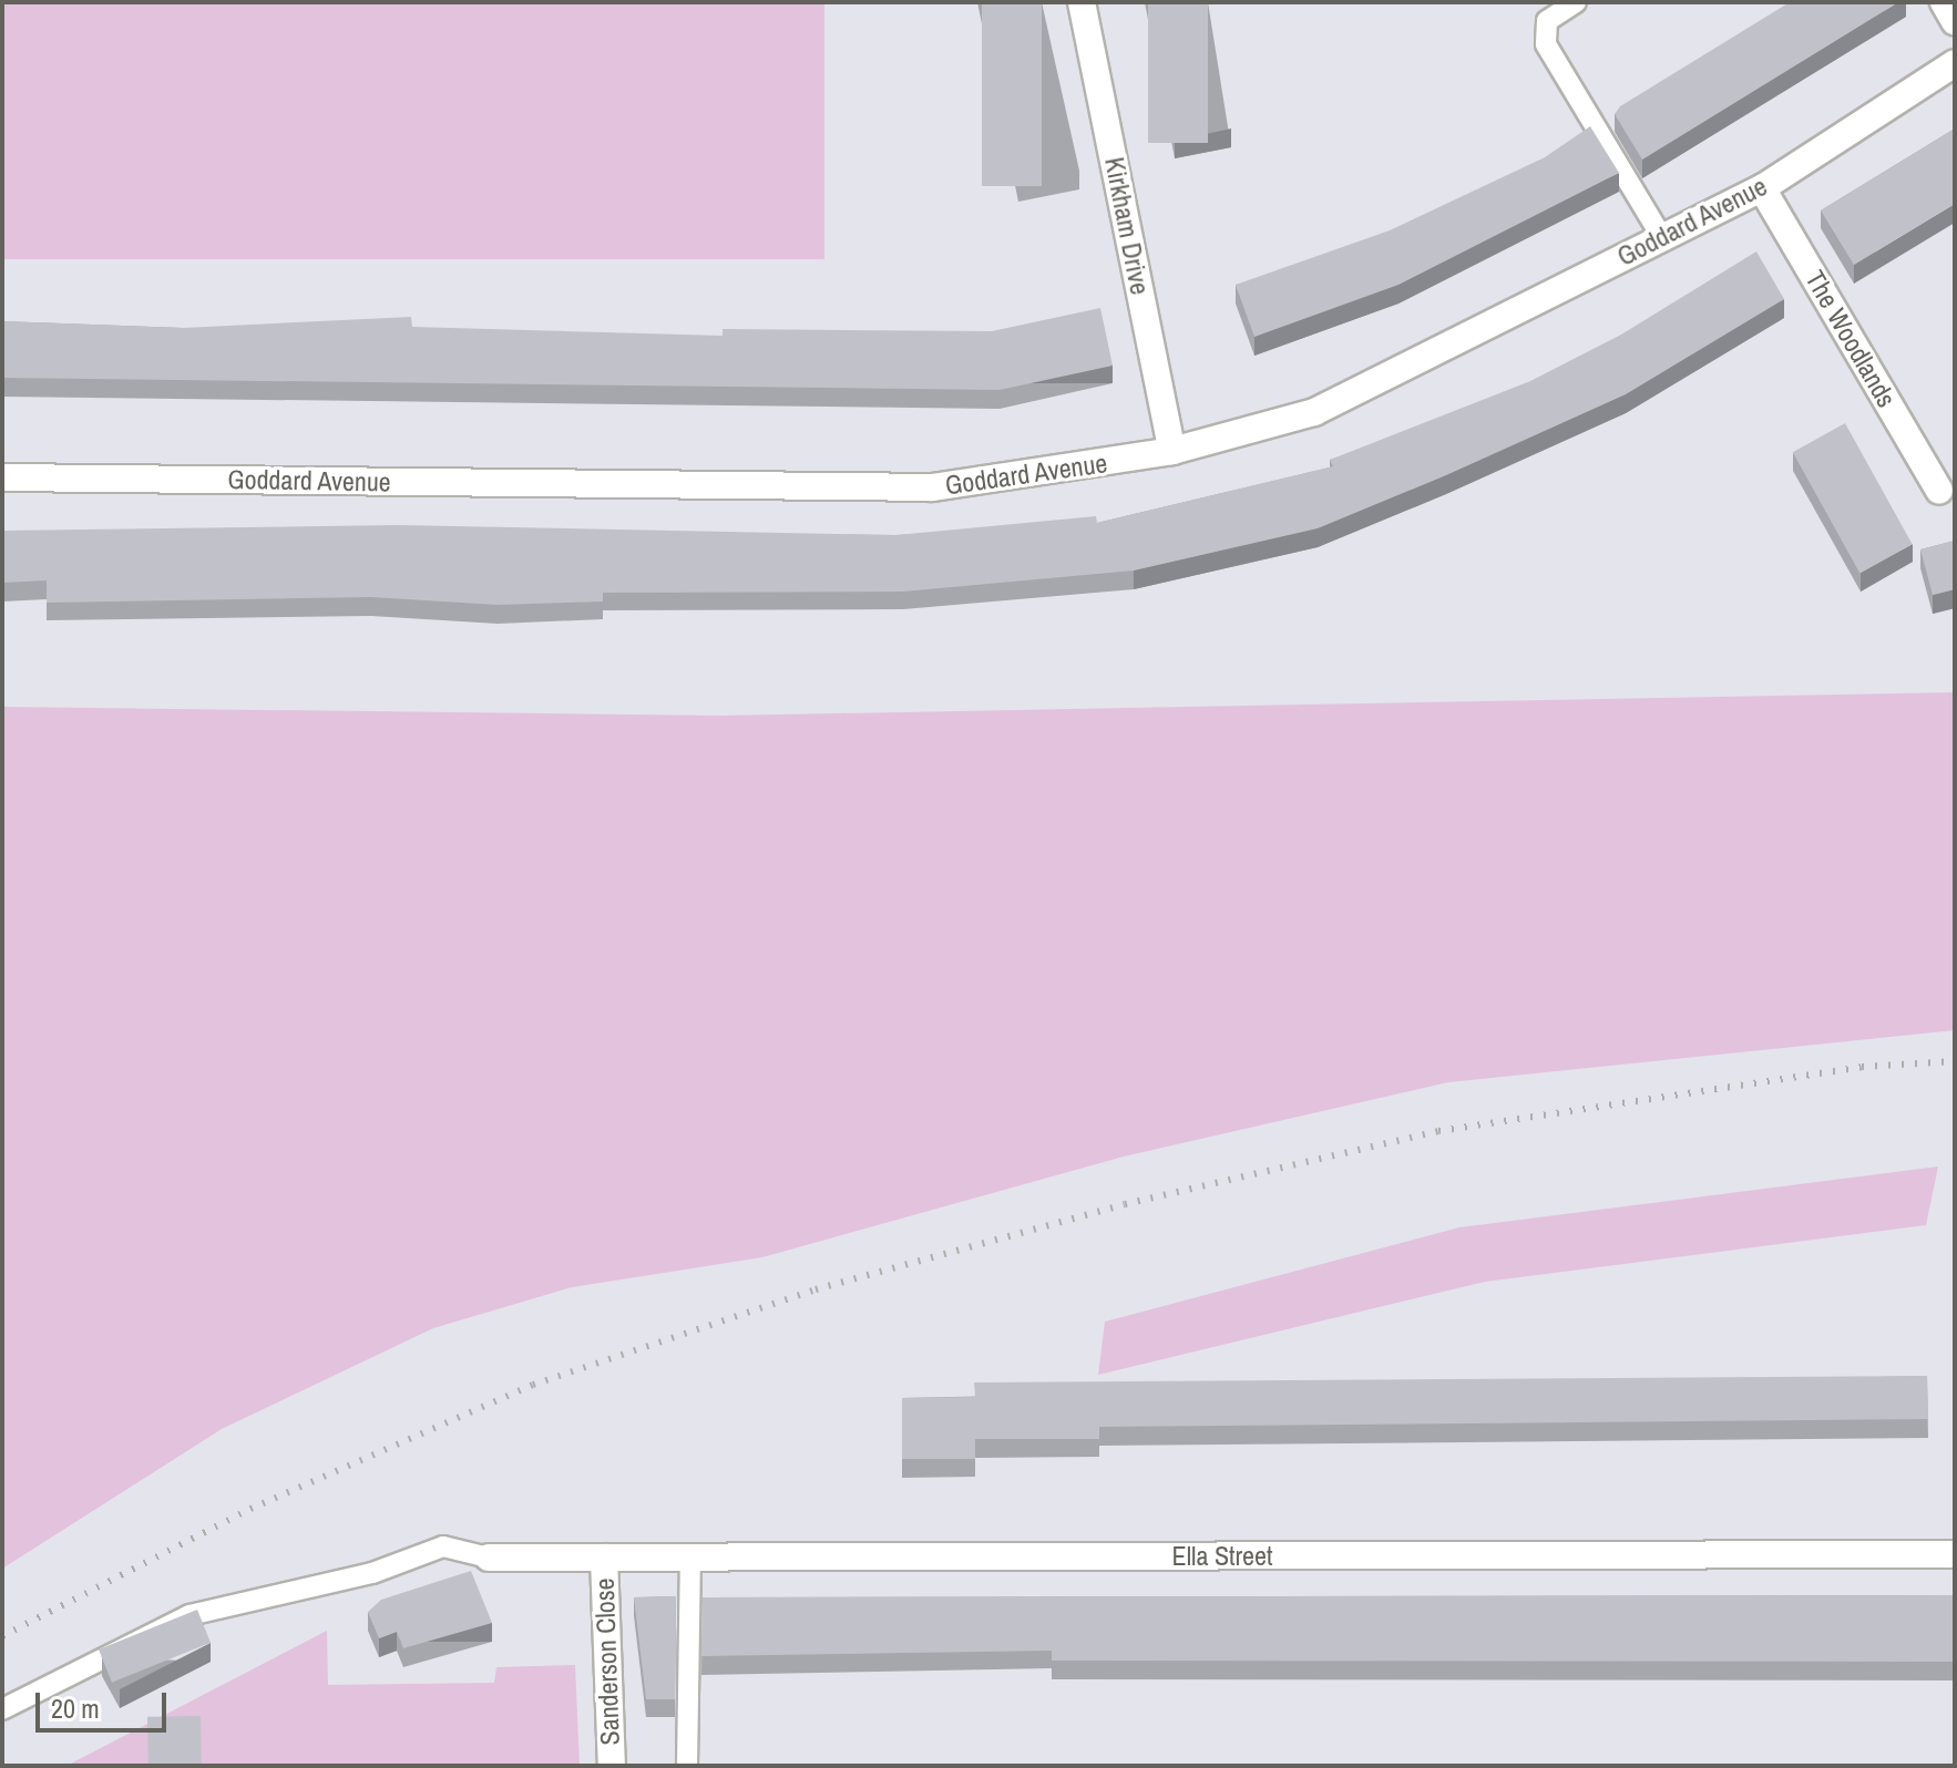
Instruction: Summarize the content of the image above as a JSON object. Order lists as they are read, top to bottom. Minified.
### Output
{"streets":{"street":["Goddard Avenue","Kirkham Drive","The Woodlands","Ella Street","Sanderson Close"]},"crossings":[["Goddard Avenue","Kirkham Drive"],["Goddard Avenue","The Woodlands"],["Ella Street","Sanderson Close"]],"scale_bar":"20 m"}
